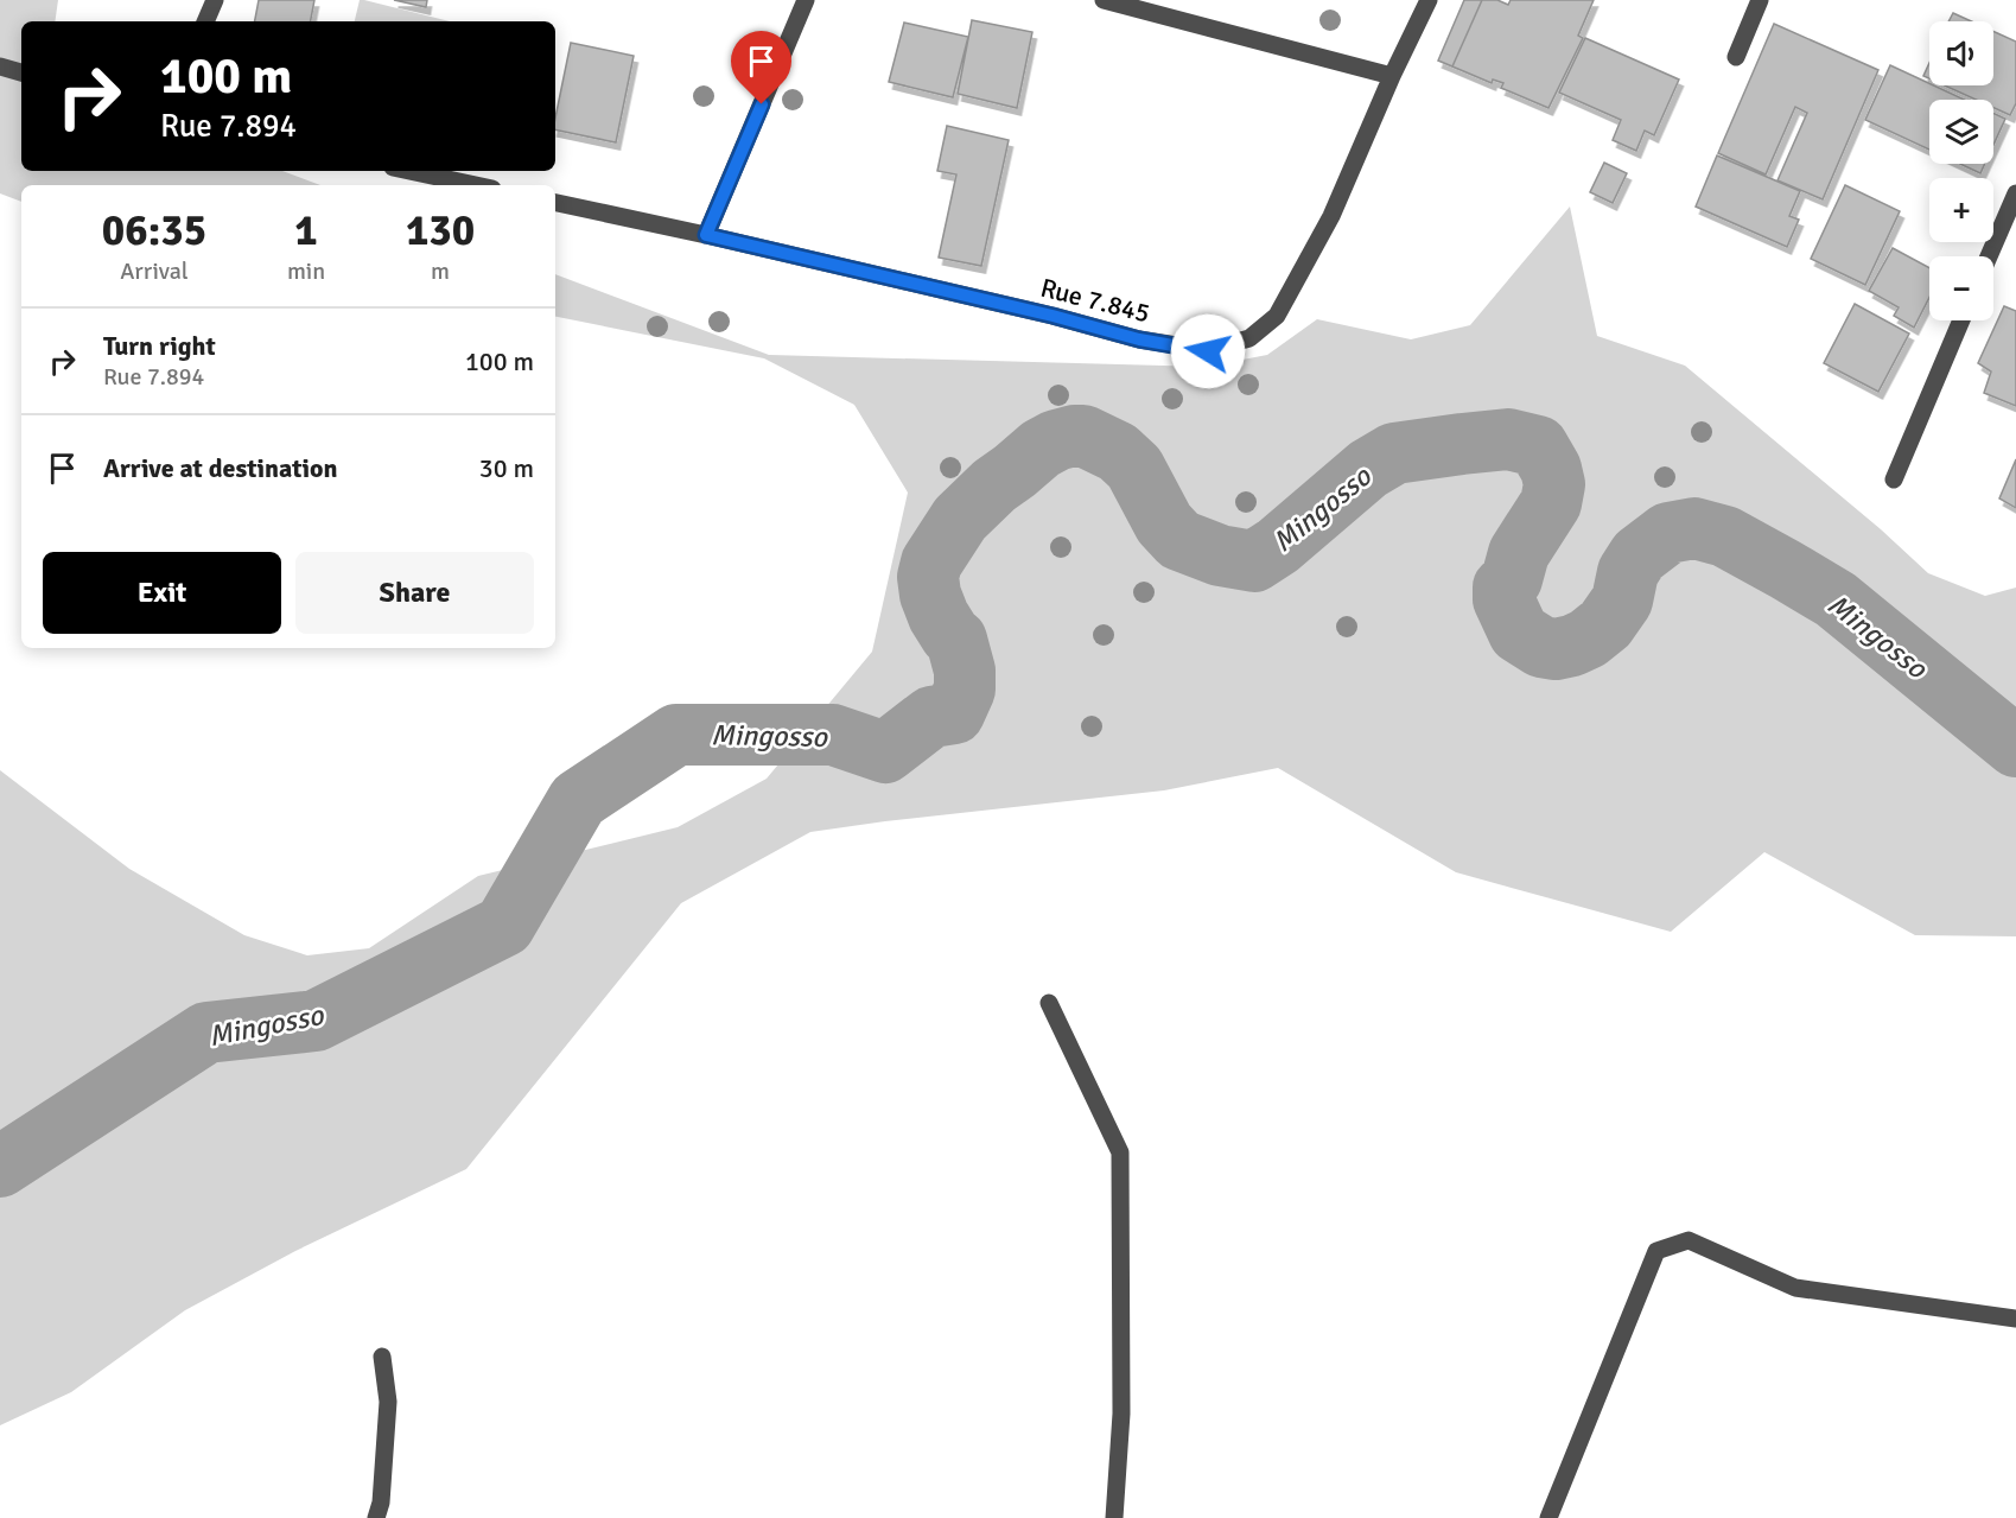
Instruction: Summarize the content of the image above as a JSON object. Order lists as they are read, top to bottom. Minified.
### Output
{"streets":{"street":["Rue 7.845"]},"water":["Mingosso"],"page":{"map_buttons":["+","−"],"turn":["100 m","Rue 7.894"],"eta":["06:35","Arrival","1","min","130","m"],"list":[{"name":"Turn right","note":"Rue 7.894","value":"100 m"},{"name":"Arrive at destination","value":"30 m"}],"buttons":["Exit","Share"]}}
